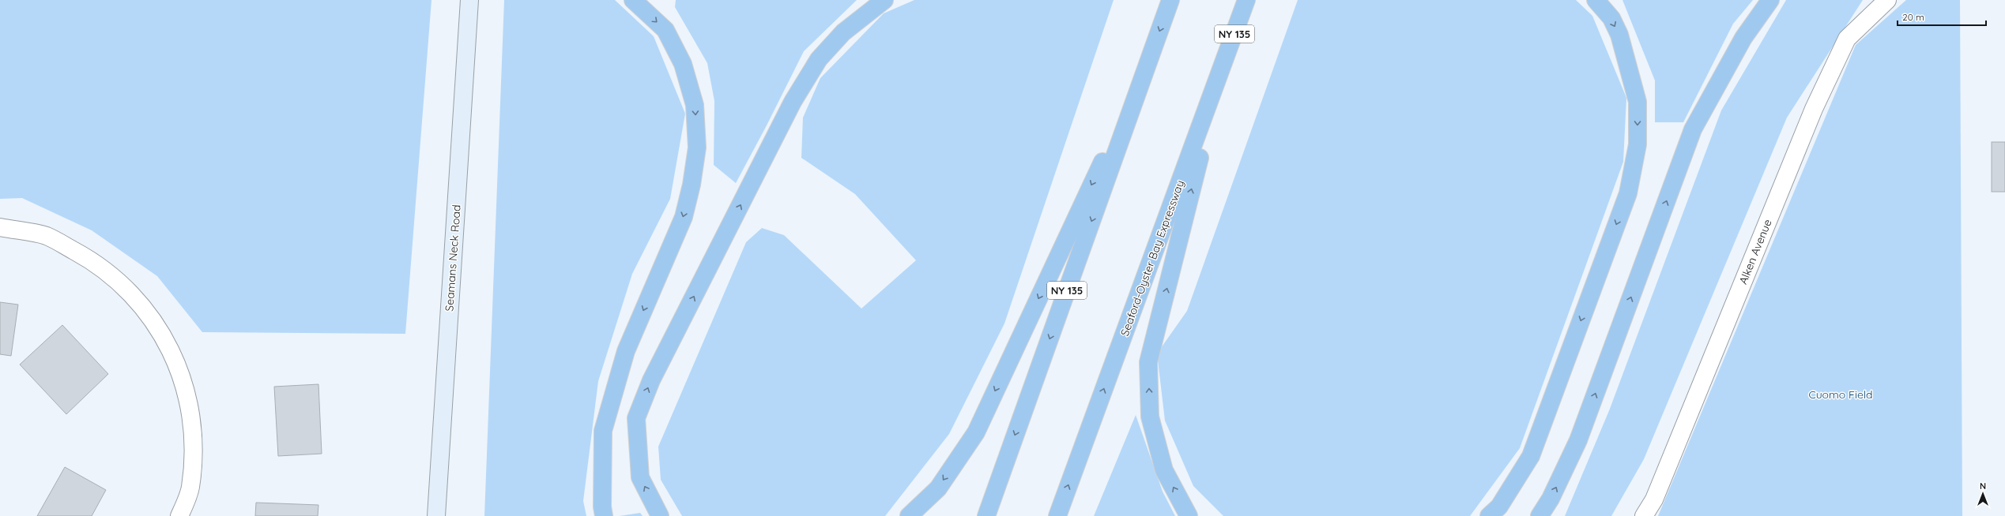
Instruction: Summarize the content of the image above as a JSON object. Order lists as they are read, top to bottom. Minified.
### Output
{"streets":{"highway":["NY 135","Seaford-Oyster Bay Expressway"],"main road":["Seamans Neck Road"],"street":["Alken Avenue"]},"parks":["Cuomo Field"],"scale_bar":"20 m","north":"top"}
